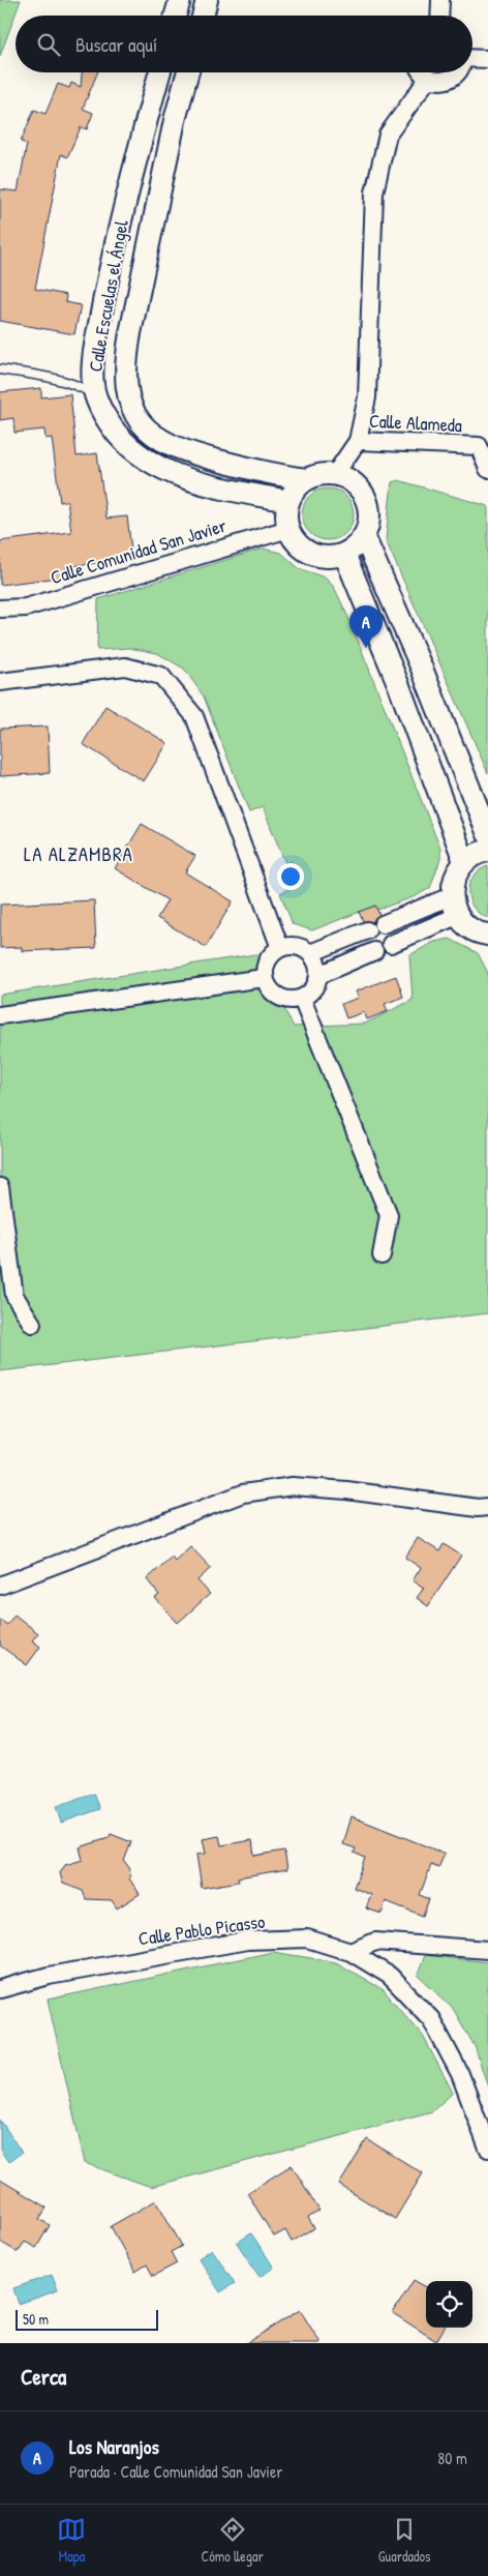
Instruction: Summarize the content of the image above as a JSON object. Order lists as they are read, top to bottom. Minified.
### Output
{"streets":{"street":["Calle Escuelas el Ángel","Calle Alameda","Calle Comunidad San Javier","Calle Pablo Picasso"]},"crossings":[["Calle Escuelas el Ángel","Calle Comunidad San Javier"]],"districts":["LA ALZAMBRA"],"scale_bar":"50 m","page":{"search":"Buscar aquí","pins":"A","scale":"50 m","heading":"Cerca","list":[{"mark":"A","name":"Los Naranjos","note":"Parada · Calle Comunidad San Javier","value":"80 m"}],"nav":["Mapa","Cómo llegar","Guardados"]}}
